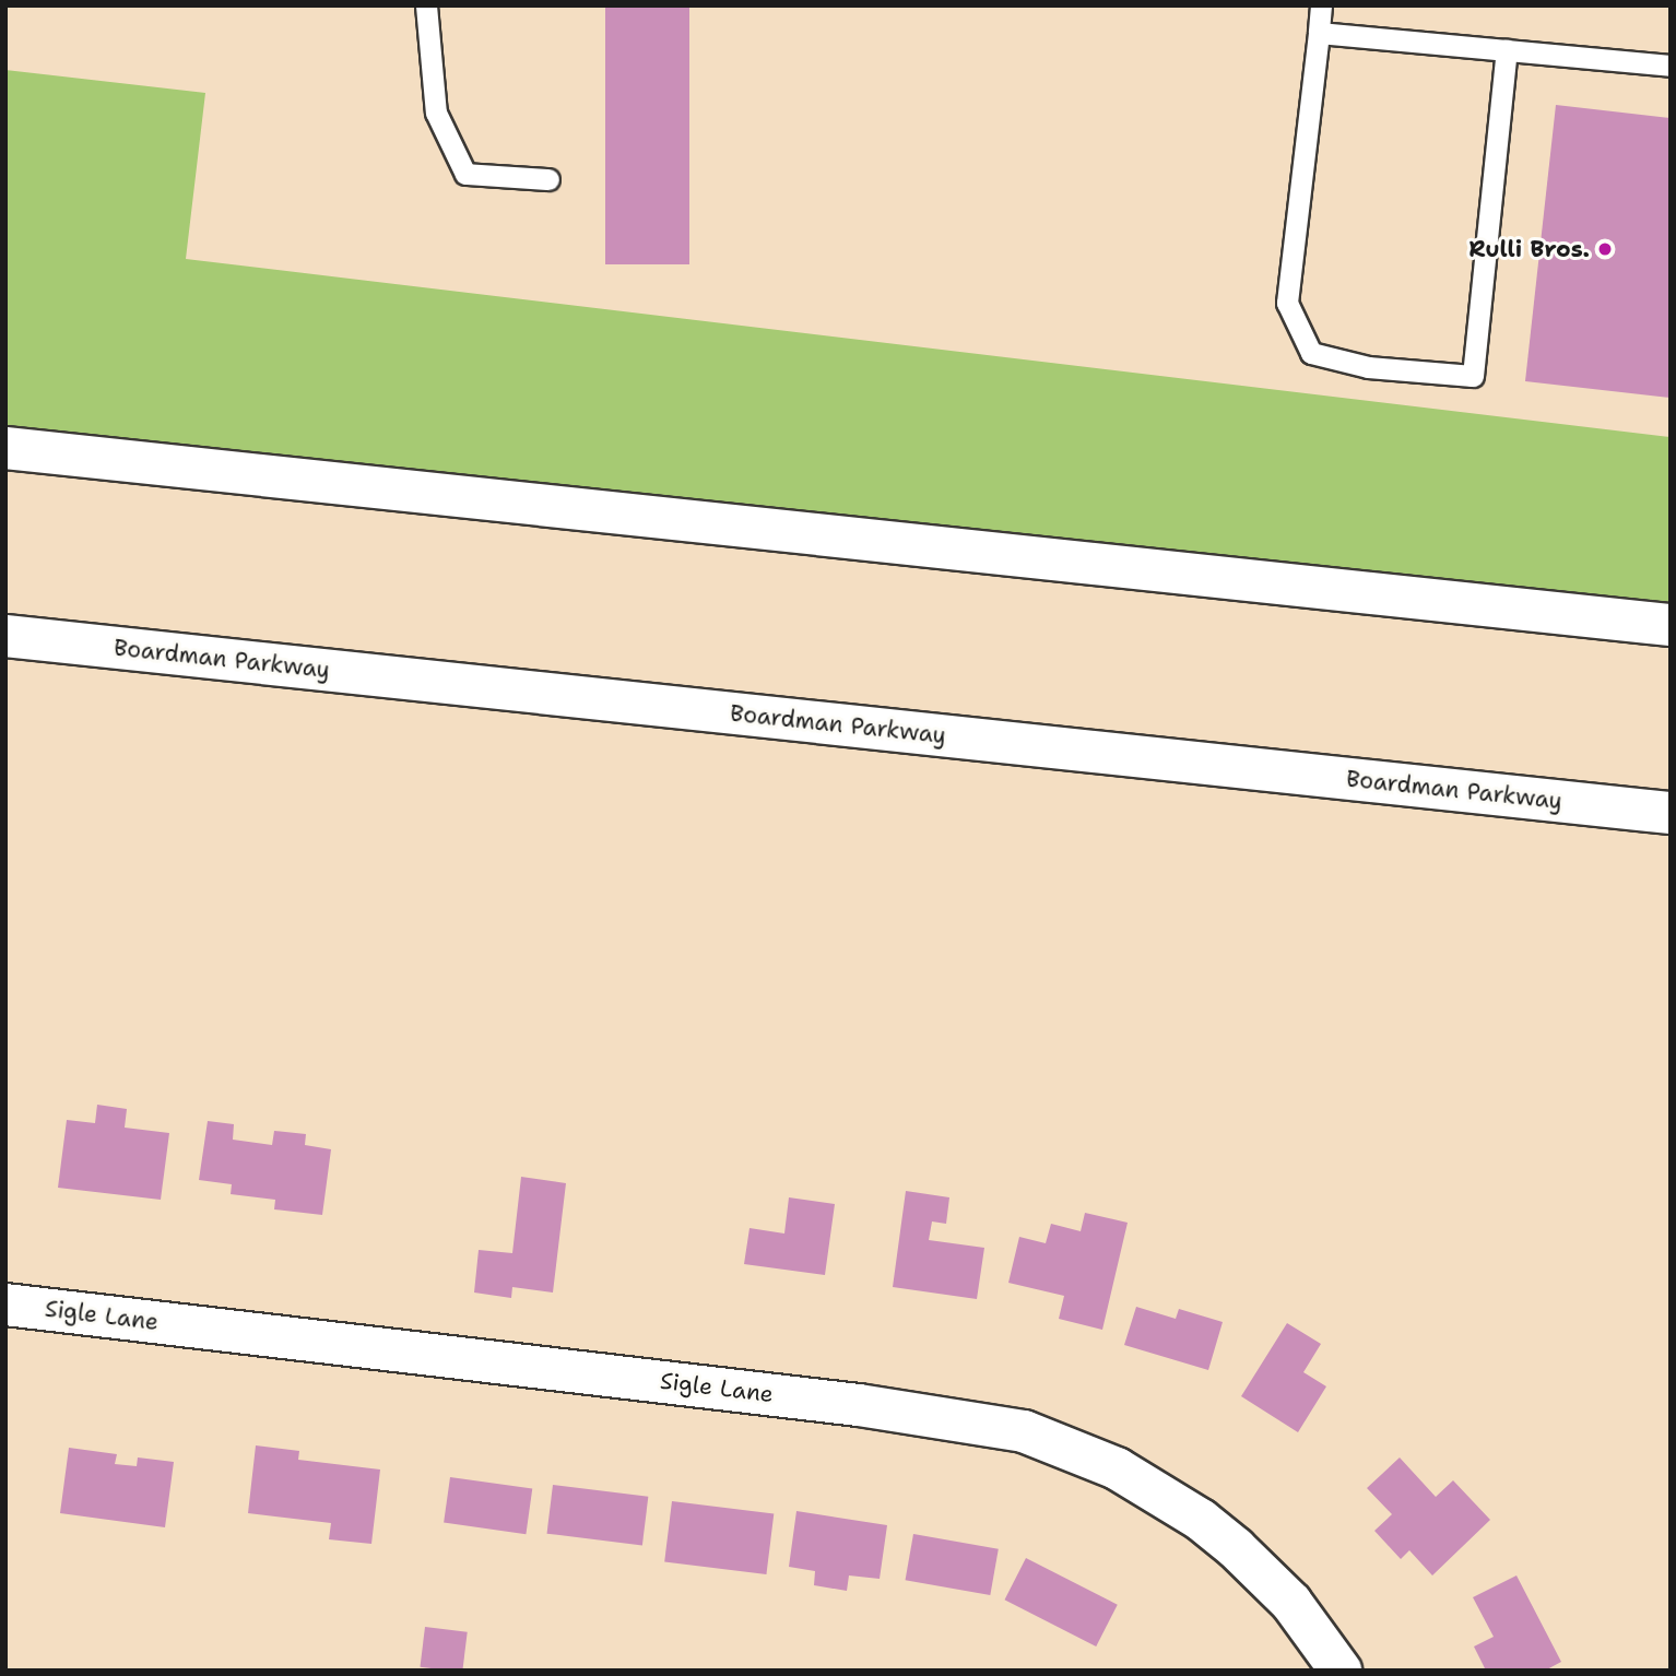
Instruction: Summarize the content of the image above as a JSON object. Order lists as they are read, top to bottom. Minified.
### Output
{"streets":{"main road":["Boardman Parkway","Sigle Lane"]},"places":["Rulli Bros."]}
